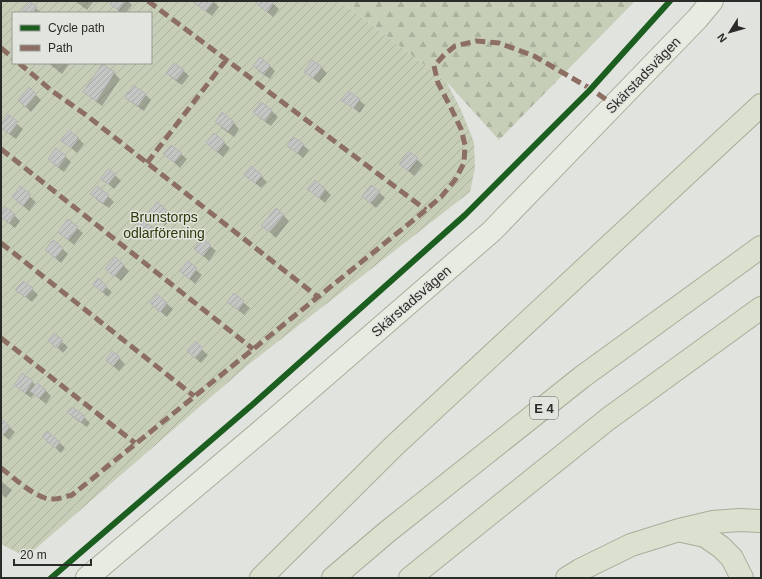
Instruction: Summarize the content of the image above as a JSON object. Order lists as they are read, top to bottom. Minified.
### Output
{"streets":{"highway":["E 4"],"main road":["Skärstadsvägen"]},"parks":["Brunstorps odlarförening"],"legend":["Cycle path","Path"],"scale_bar":"20 m","north":"bottom left"}
